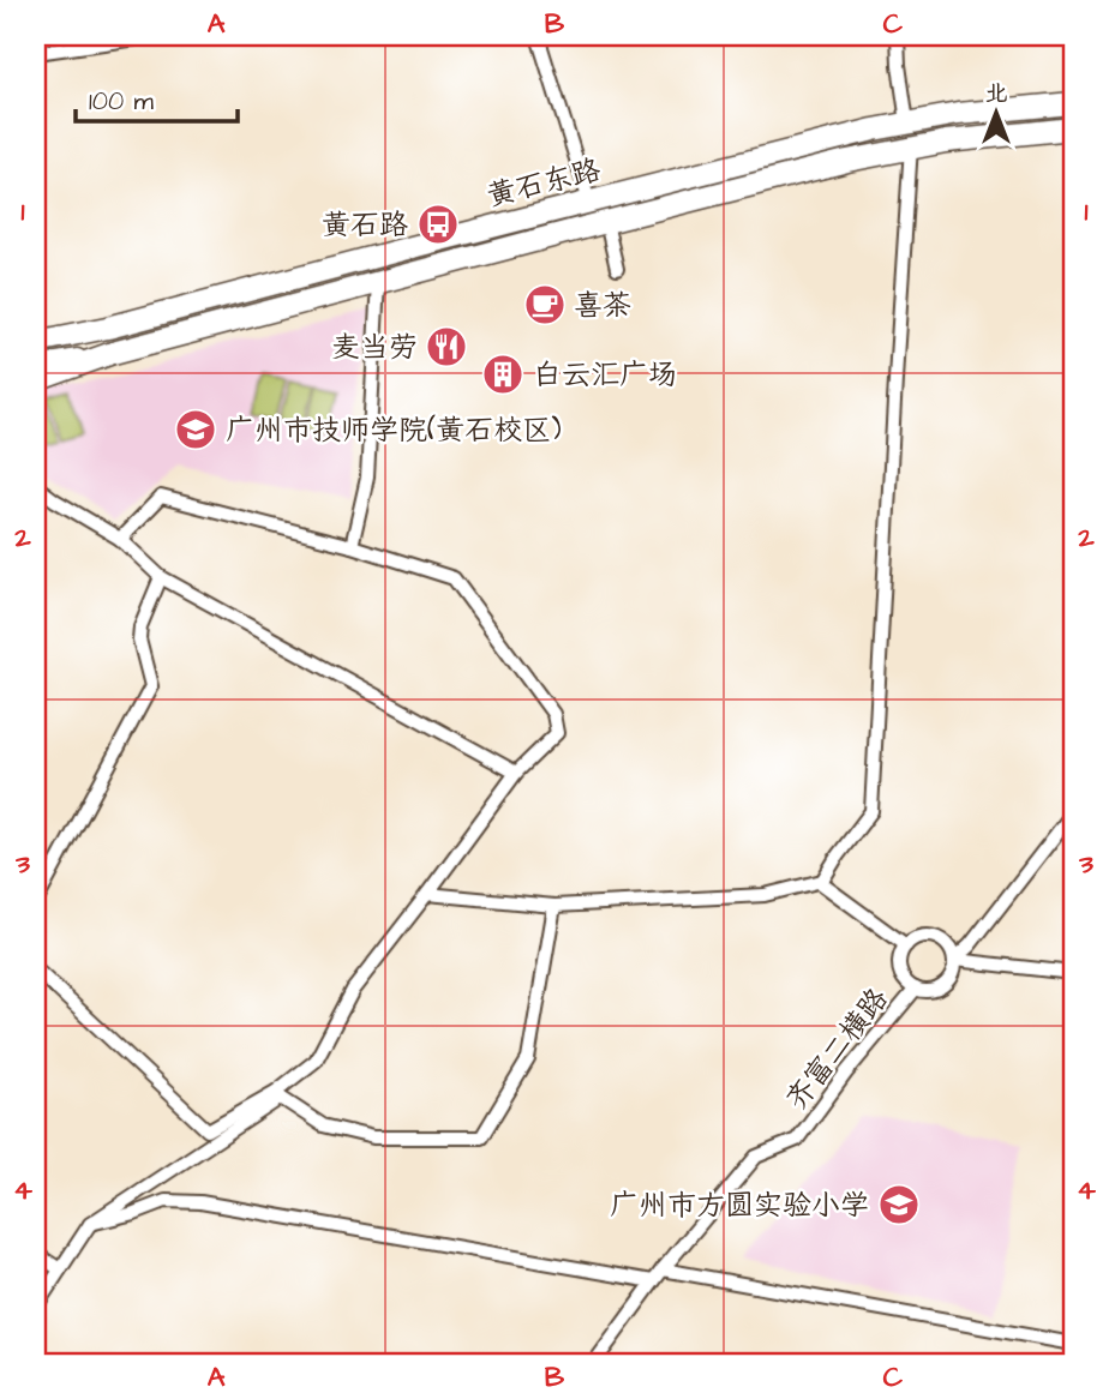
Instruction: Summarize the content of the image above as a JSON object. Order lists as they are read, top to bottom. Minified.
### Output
{"streets":{"main road":["黄石东路"],"street":["齐富二横路"]},"places":{"bus stop":["黄石路"],"cafe":["喜茶"],"restaurant":["麦当劳"],"building":["白云汇广场"],"school or university":["广州市技师学院(黄石校区)","广州市方圆实验小学"]},"scale_bar":"100 m","north":"top","grid":{"columns":["A","B","C"],"rows":["1","2","3","4"]}}
